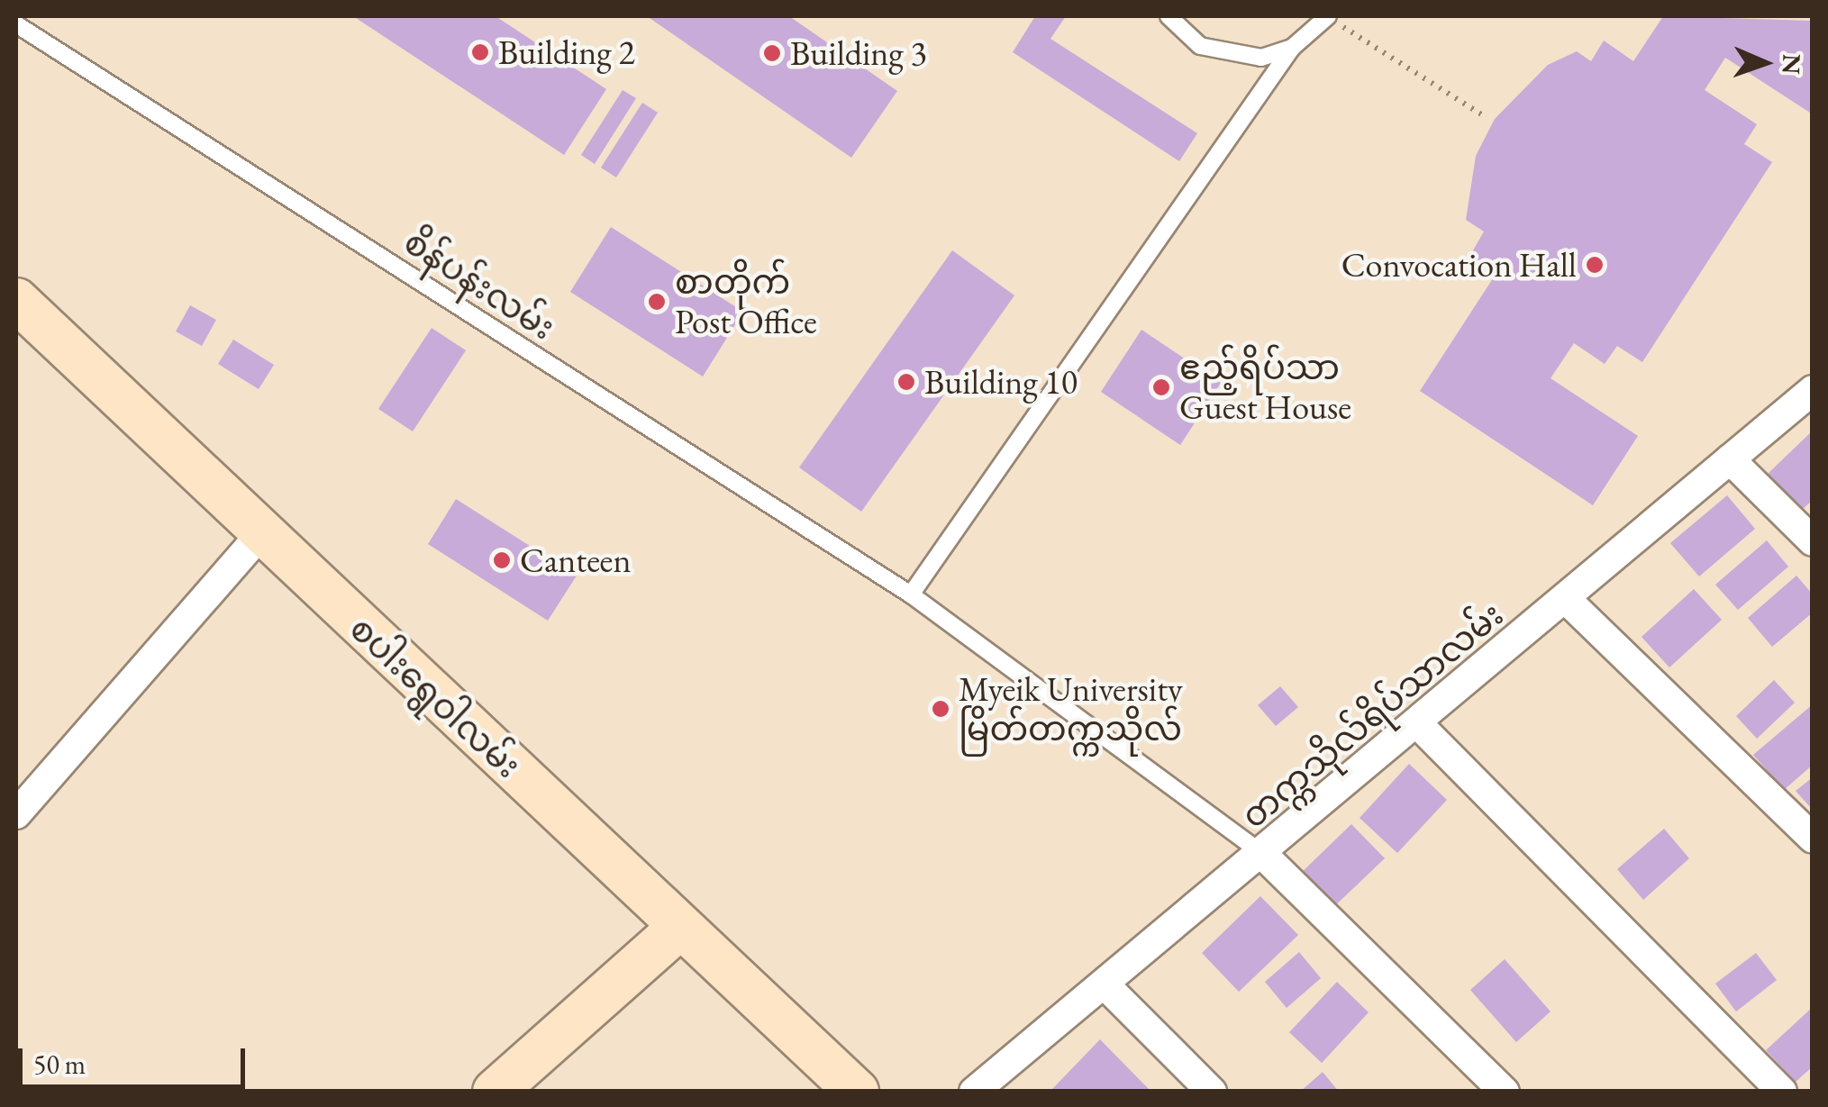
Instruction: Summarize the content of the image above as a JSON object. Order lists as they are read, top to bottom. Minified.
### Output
{"streets":{"main road":["စပါးရွေဝါလမ်း"],"street":["တက္ကသိုလ်ရိပ်သာလမ်း"],"lane":["စိန်ပန်းလမ်း"]},"crossings":[["စိန်ပန်းလမ်း","တက္ကသိုလ်ရိပ်သာလမ်း"]],"places":["Building 2","Building 3","Convocation Hall","စာတိုက် Post Office","Building 10","ဧည့်ရိပ်သာ Guest House","Canteen","Myeik University မြိတ်တက္ကသိုလ်"],"scale_bar":"50 m","north":"right"}
